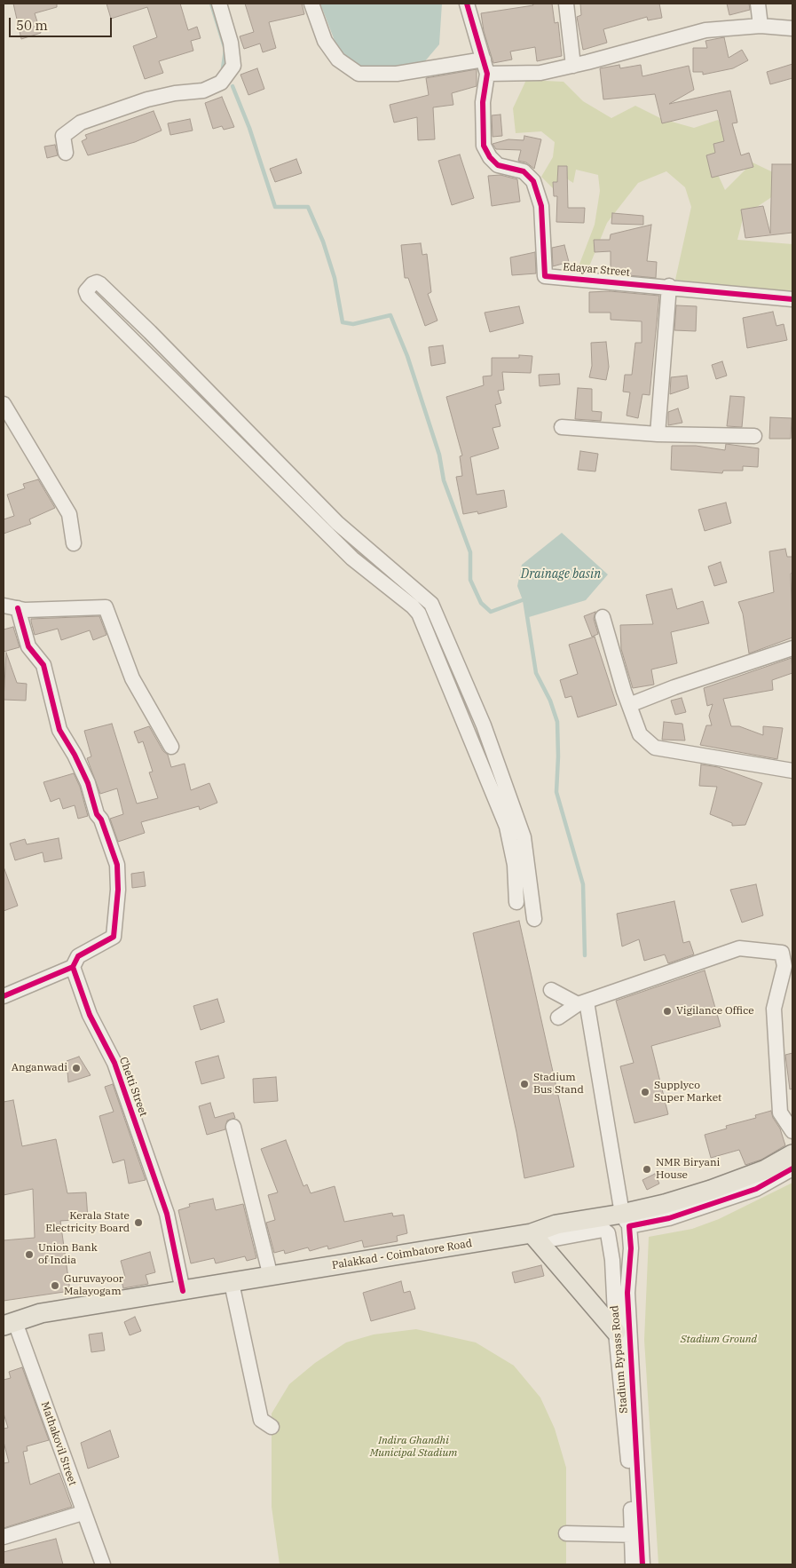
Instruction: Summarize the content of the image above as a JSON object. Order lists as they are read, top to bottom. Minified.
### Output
{"streets":{"main road":["Palakkad - Coimbatore Road"],"street":["Edayar Street","Chetti Street","Stadium Bypass Road","Mathakovil Street"]},"crossings":[["Chetti Street","Palakkad - Coimbatore Road"],["Palakkad - Coimbatore Road","Stadium Bypass Road"],["Palakkad - Coimbatore Road","Mathakovil Street"]],"water":["Drainage basin"],"parks":["Stadium Ground","Indira Ghandhi Municipal Stadium"],"places":["Vigilance Office","Anganwadi","Stadium Bus Stand","Supplyco Super Market","NMR Biryani House","Kerala State Electricity Board","Union Bank of India","Guruvayoor Malayogam"],"scale_bar":"50 m"}
